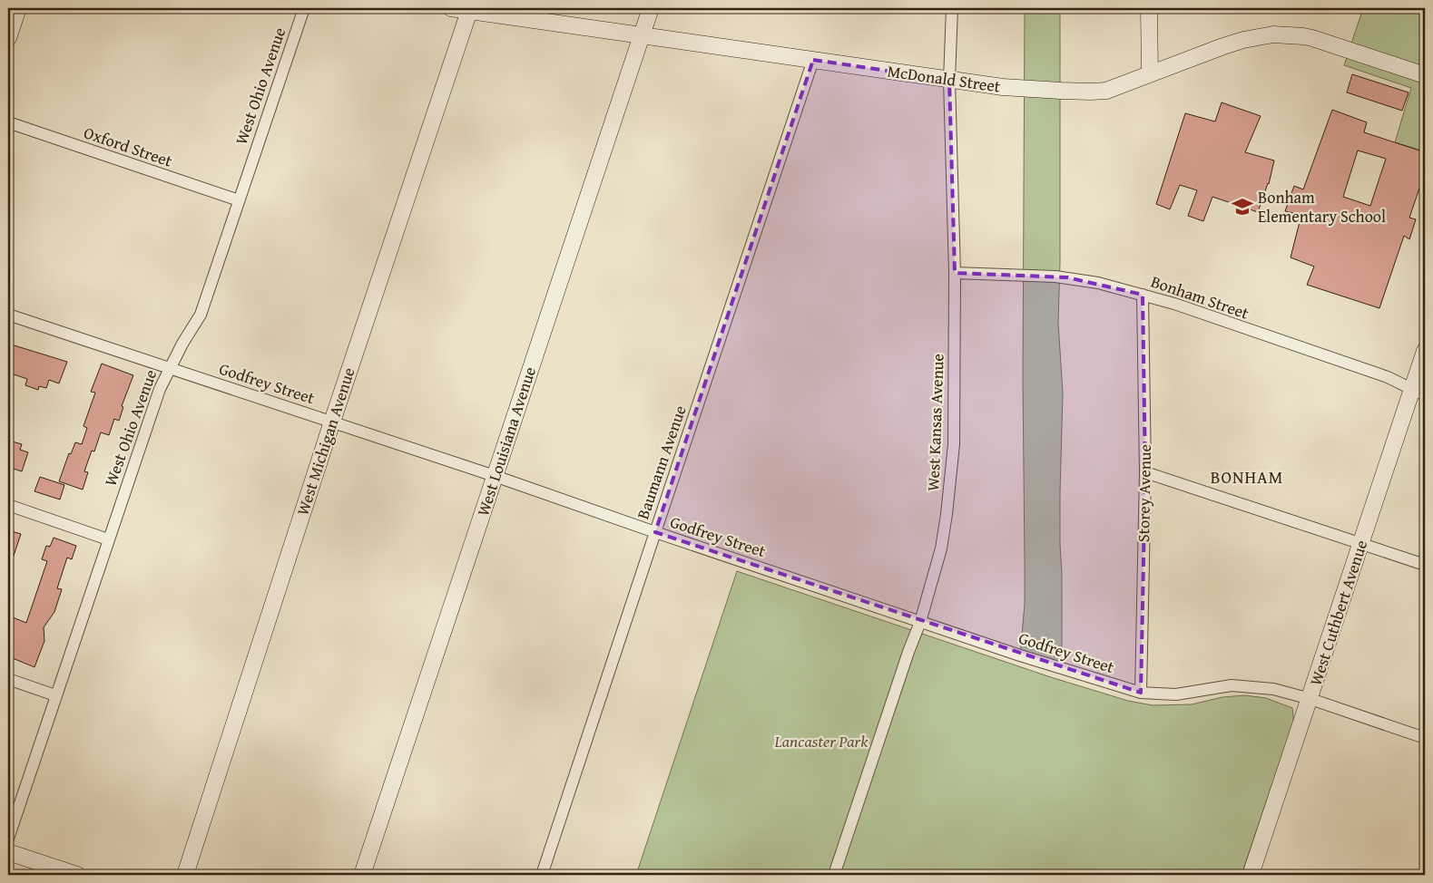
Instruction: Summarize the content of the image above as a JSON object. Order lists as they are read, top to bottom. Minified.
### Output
{"streets":{"street":["McDonald Street","West Ohio Avenue","Oxford Street","Bonham Street","Godfrey Street","West Kansas Avenue","West Michigan Avenue","West Louisiana Avenue","Baumann Avenue","Storey Avenue","West Cuthbert Avenue"]},"crossings":[["McDonald Street","West Kansas Avenue"],["McDonald Street","West Michigan Avenue"],["McDonald Street","West Louisiana Avenue"],["McDonald Street","Baumann Avenue"],["West Ohio Avenue","Oxford Street"],["West Ohio Avenue","Godfrey Street"],["Bonham Street","West Kansas Avenue"],["Bonham Street","Storey Avenue"],["Bonham Street","West Cuthbert Avenue"],["Godfrey Street","West Kansas Avenue"],["Godfrey Street","West Michigan Avenue"],["Godfrey Street","West Louisiana Avenue"],["Godfrey Street","Baumann Avenue"],["Godfrey Street","Storey Avenue"],["Godfrey Street","West Cuthbert Avenue"]],"districts":["BONHAM"],"parks":["Lancaster Park"],"places":{"school or university":["Bonham Elementary School"]}}
